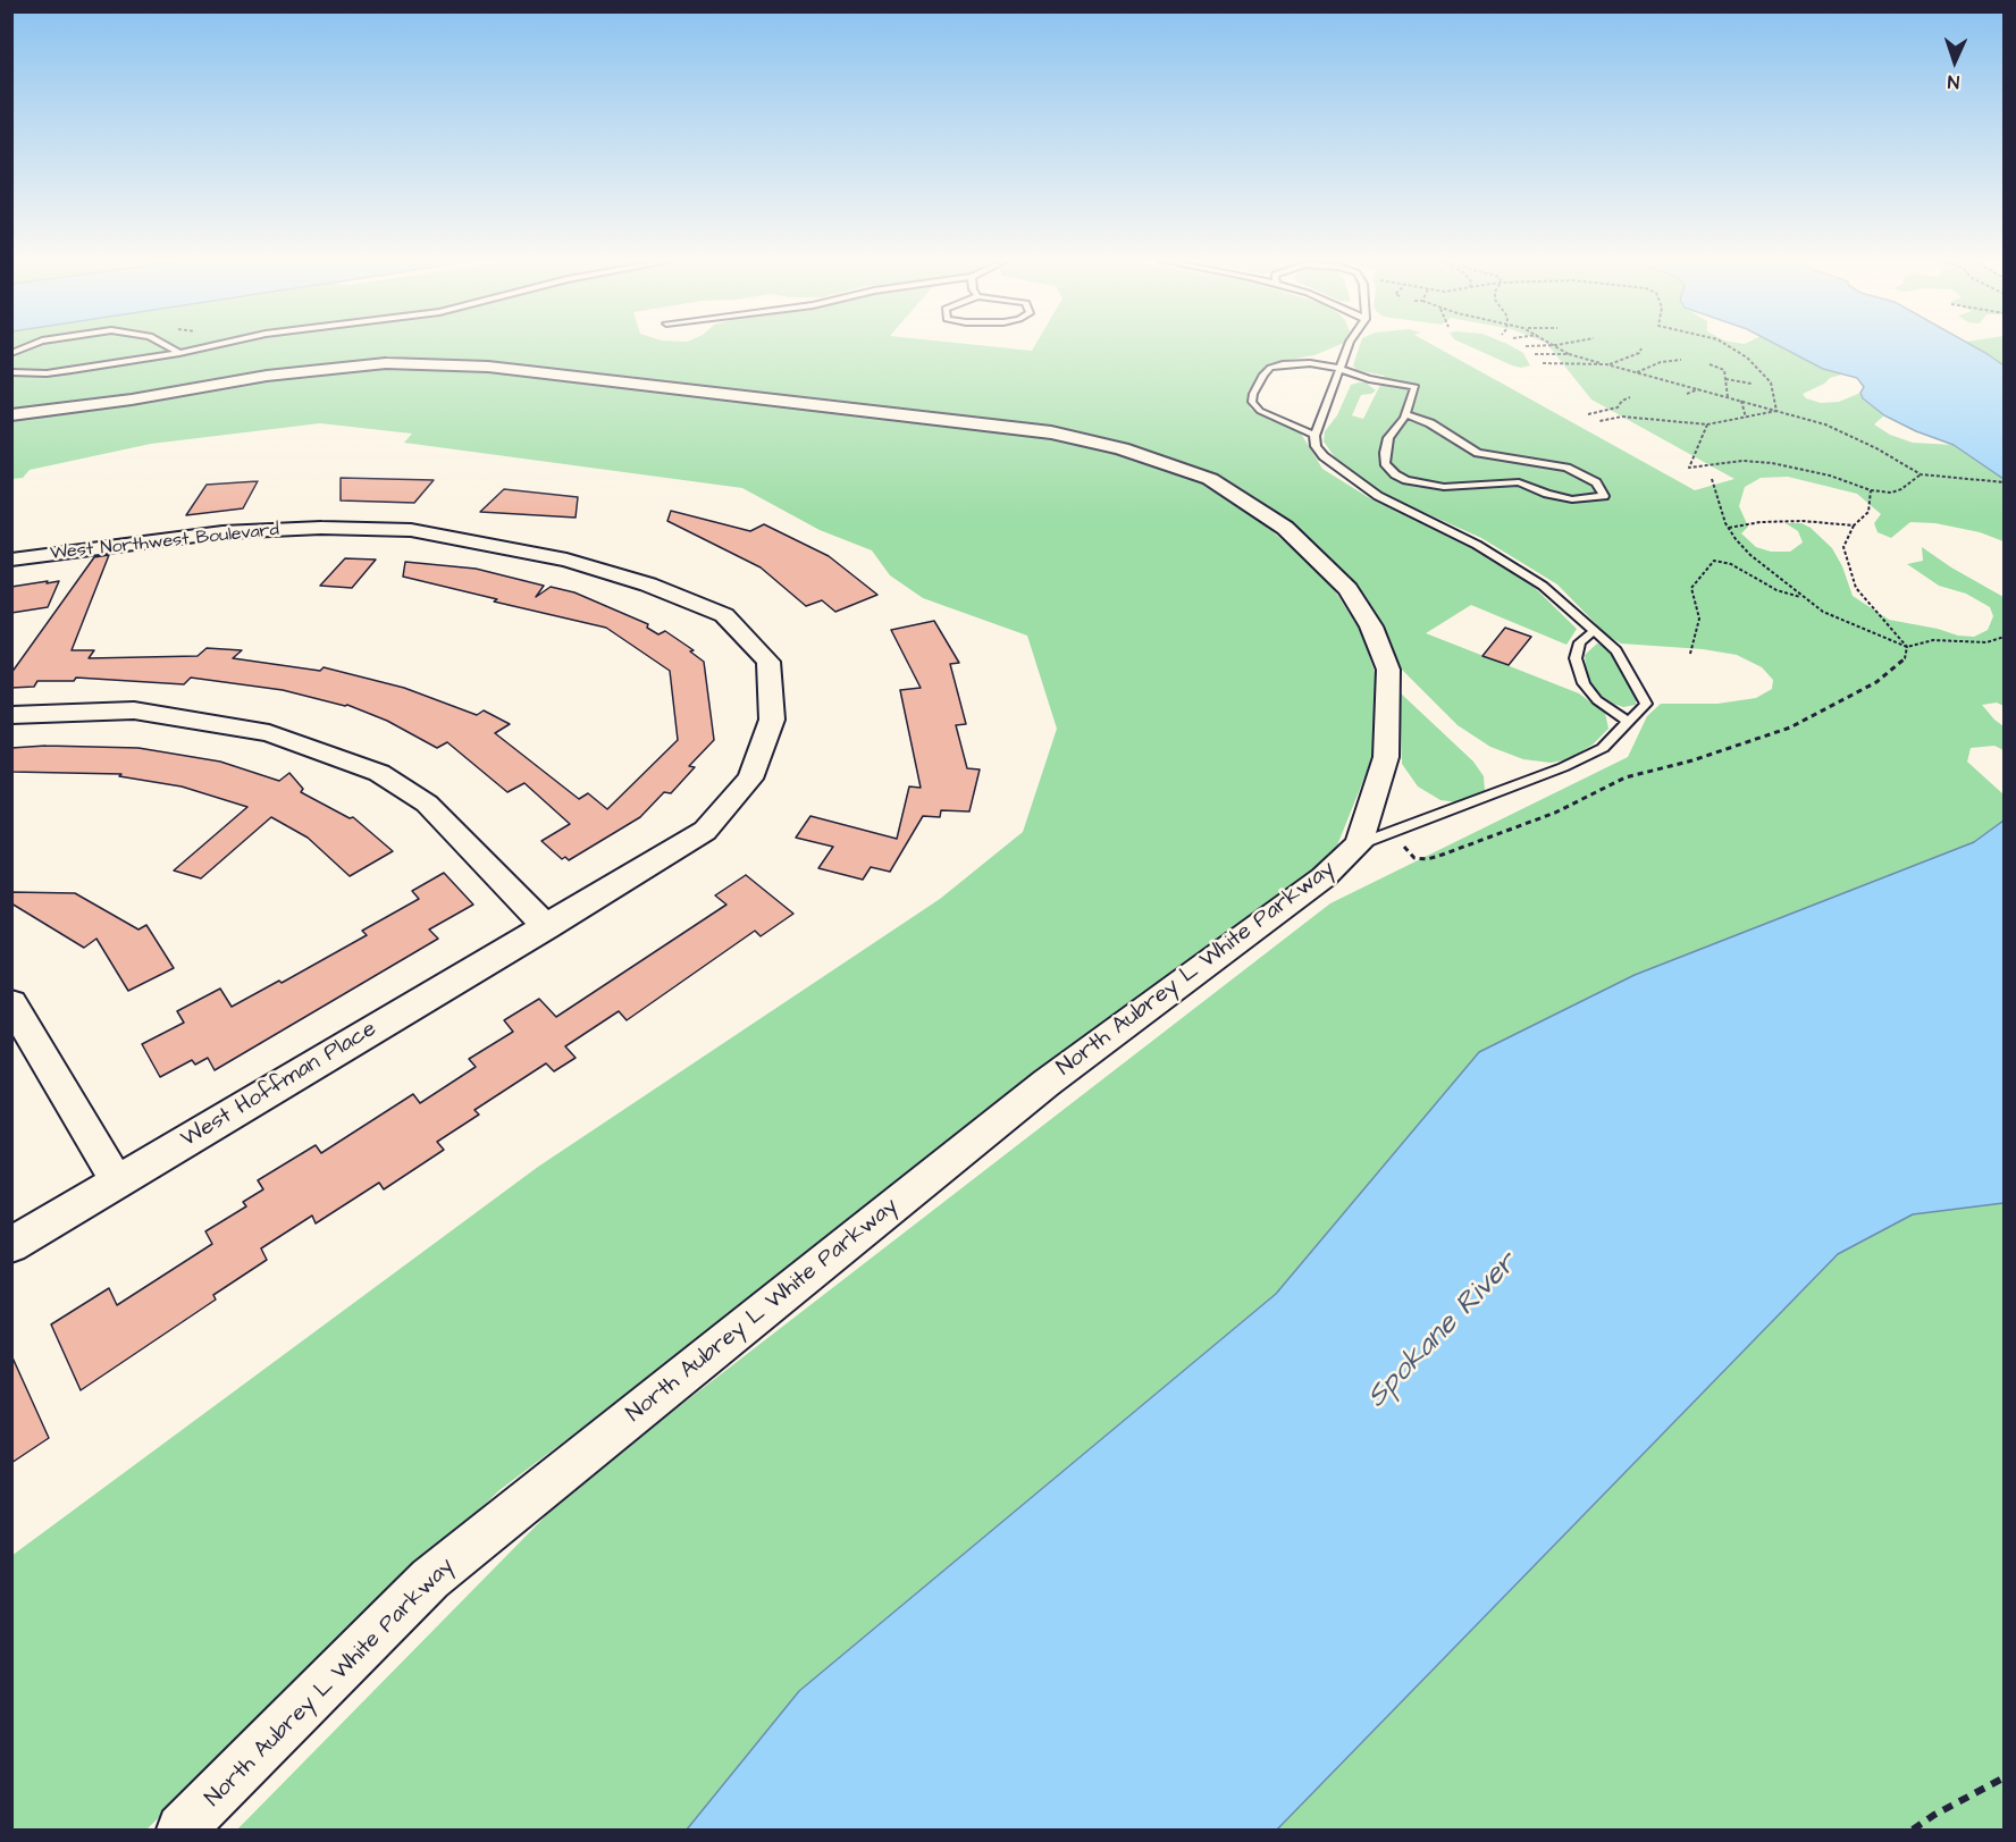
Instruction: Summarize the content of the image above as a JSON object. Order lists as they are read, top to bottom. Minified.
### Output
{"streets":{"street":["West Northwest Boulevard","North Aubrey L White Parkway","West Hoffman Place"]},"crossings":[["West Northwest Boulevard","West Hoffman Place"]],"water":["Spokane River"],"north":"bottom"}
